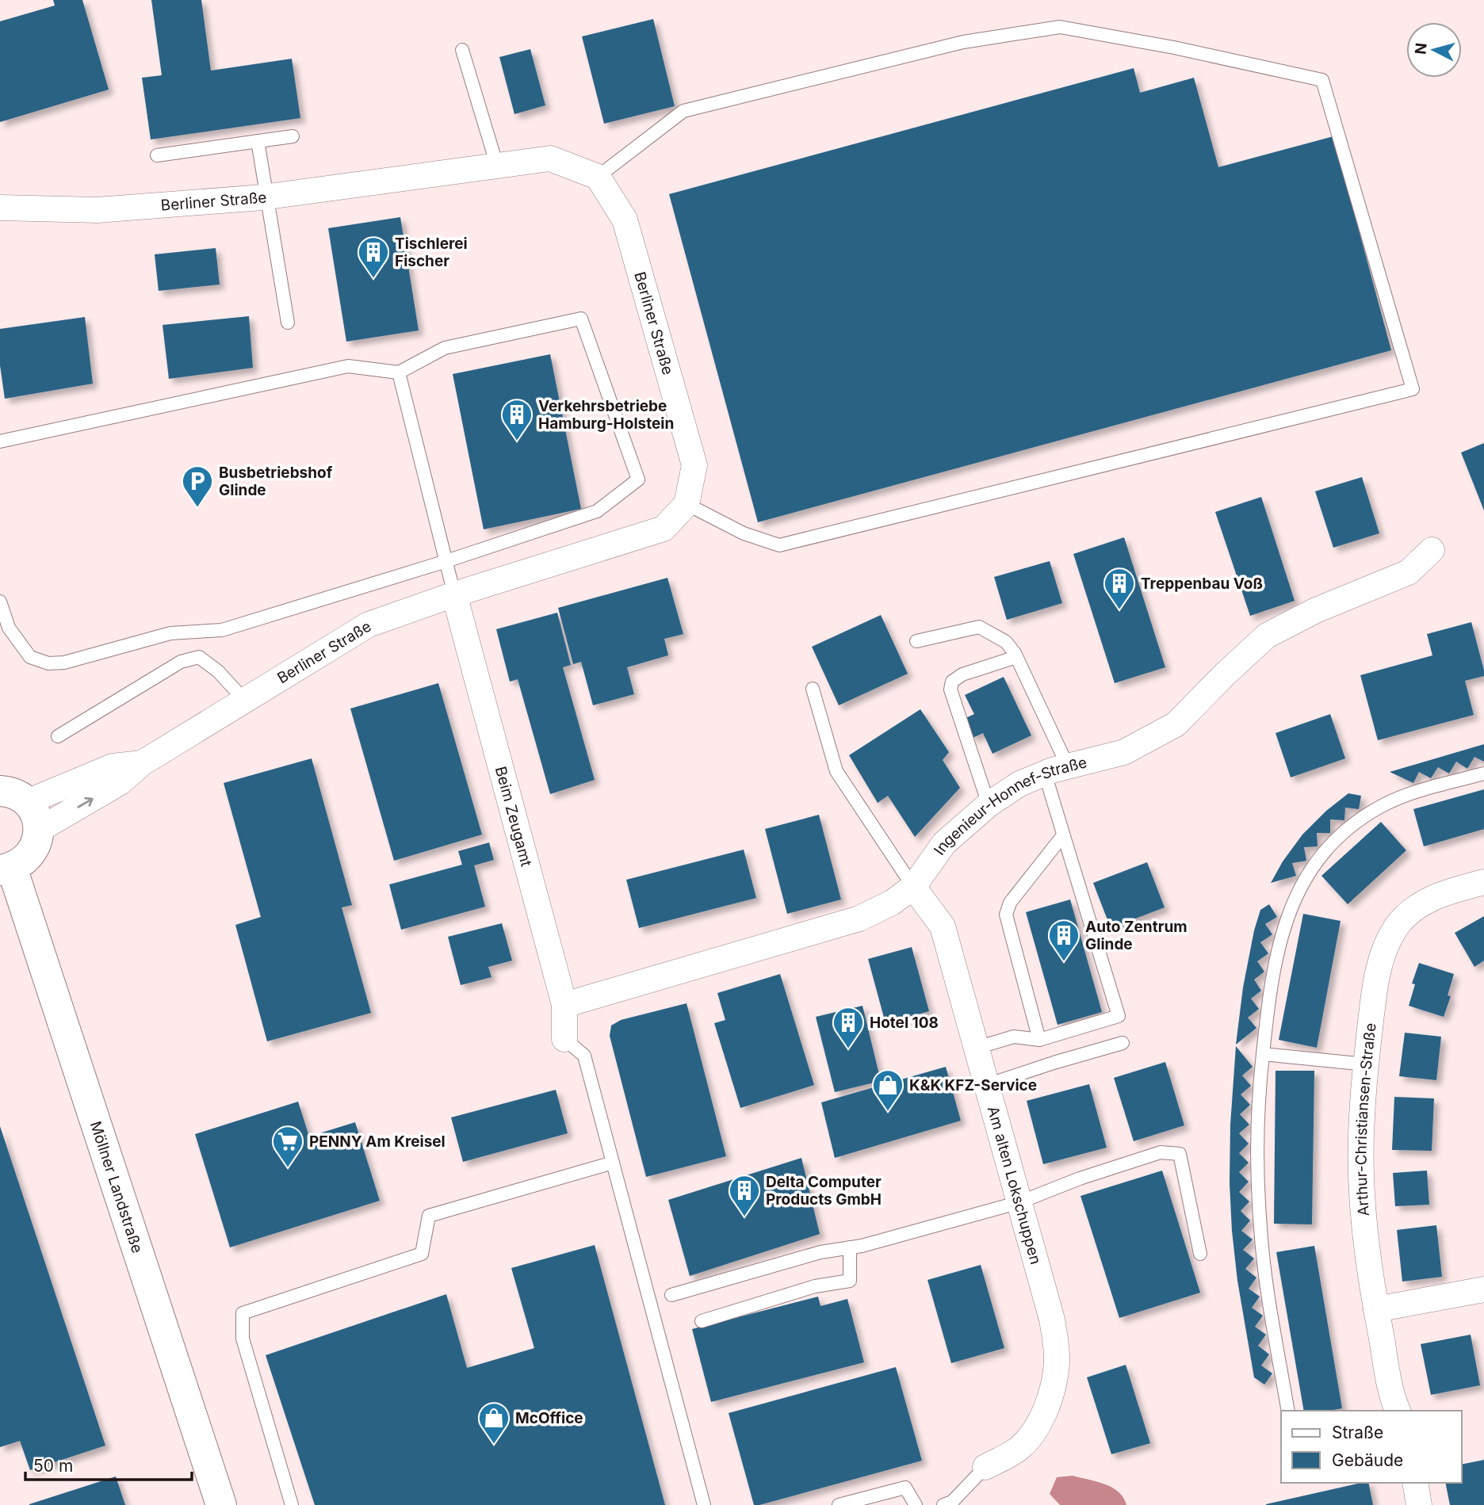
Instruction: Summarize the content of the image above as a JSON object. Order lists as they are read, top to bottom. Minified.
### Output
{"streets":{"main road":["Möllner Landstraße"],"street":["Berliner Straße","Ingenieur-Honnef-Straße","Beim Zeugamt","Arthur-Christiansen-Straße","Am alten Lokschuppen"]},"crossings":[["Berliner Straße","Beim Zeugamt"],["Ingenieur-Honnef-Straße","Beim Zeugamt"],["Ingenieur-Honnef-Straße","Am alten Lokschuppen"]],"places":{"building":["Tischlerei Fischer","Verkehrsbetriebe Hamburg-Holstein","Treppenbau Voß","Auto Zentrum Glinde","Hotel 108","Delta Computer Products GmbH"],"parking":["Busbetriebshof Glinde"],"shop":["K&K KFZ-Service","McOffice"],"supermarket":["PENNY Am Kreisel"]},"legend":["Straße","Gebäude"],"scale_bar":"50 m","north":"left"}
